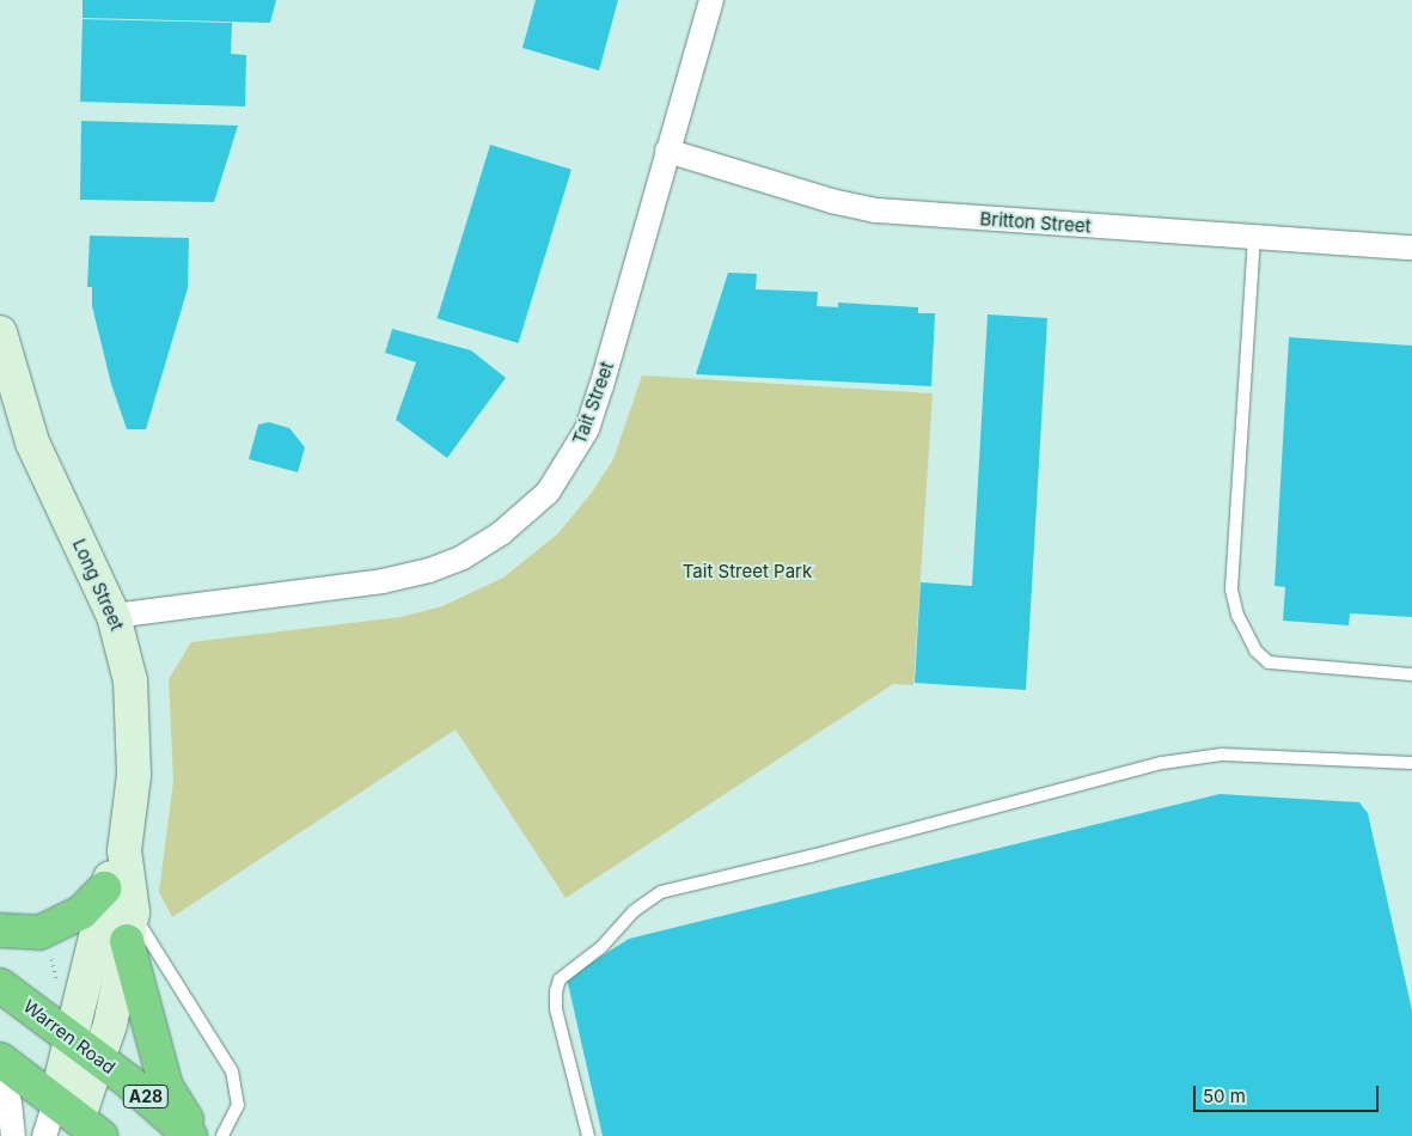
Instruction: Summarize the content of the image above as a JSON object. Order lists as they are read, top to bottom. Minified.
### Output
{"streets":{"highway":["Warren Road","A28"],"street":["Britton Street","Tait Street","Long Street"]},"crossings":[["Britton Street","Tait Street"],["Tait Street","Long Street"],["Long Street","Warren Road"]],"parks":["Tait Street Park"],"scale_bar":"50 m"}
